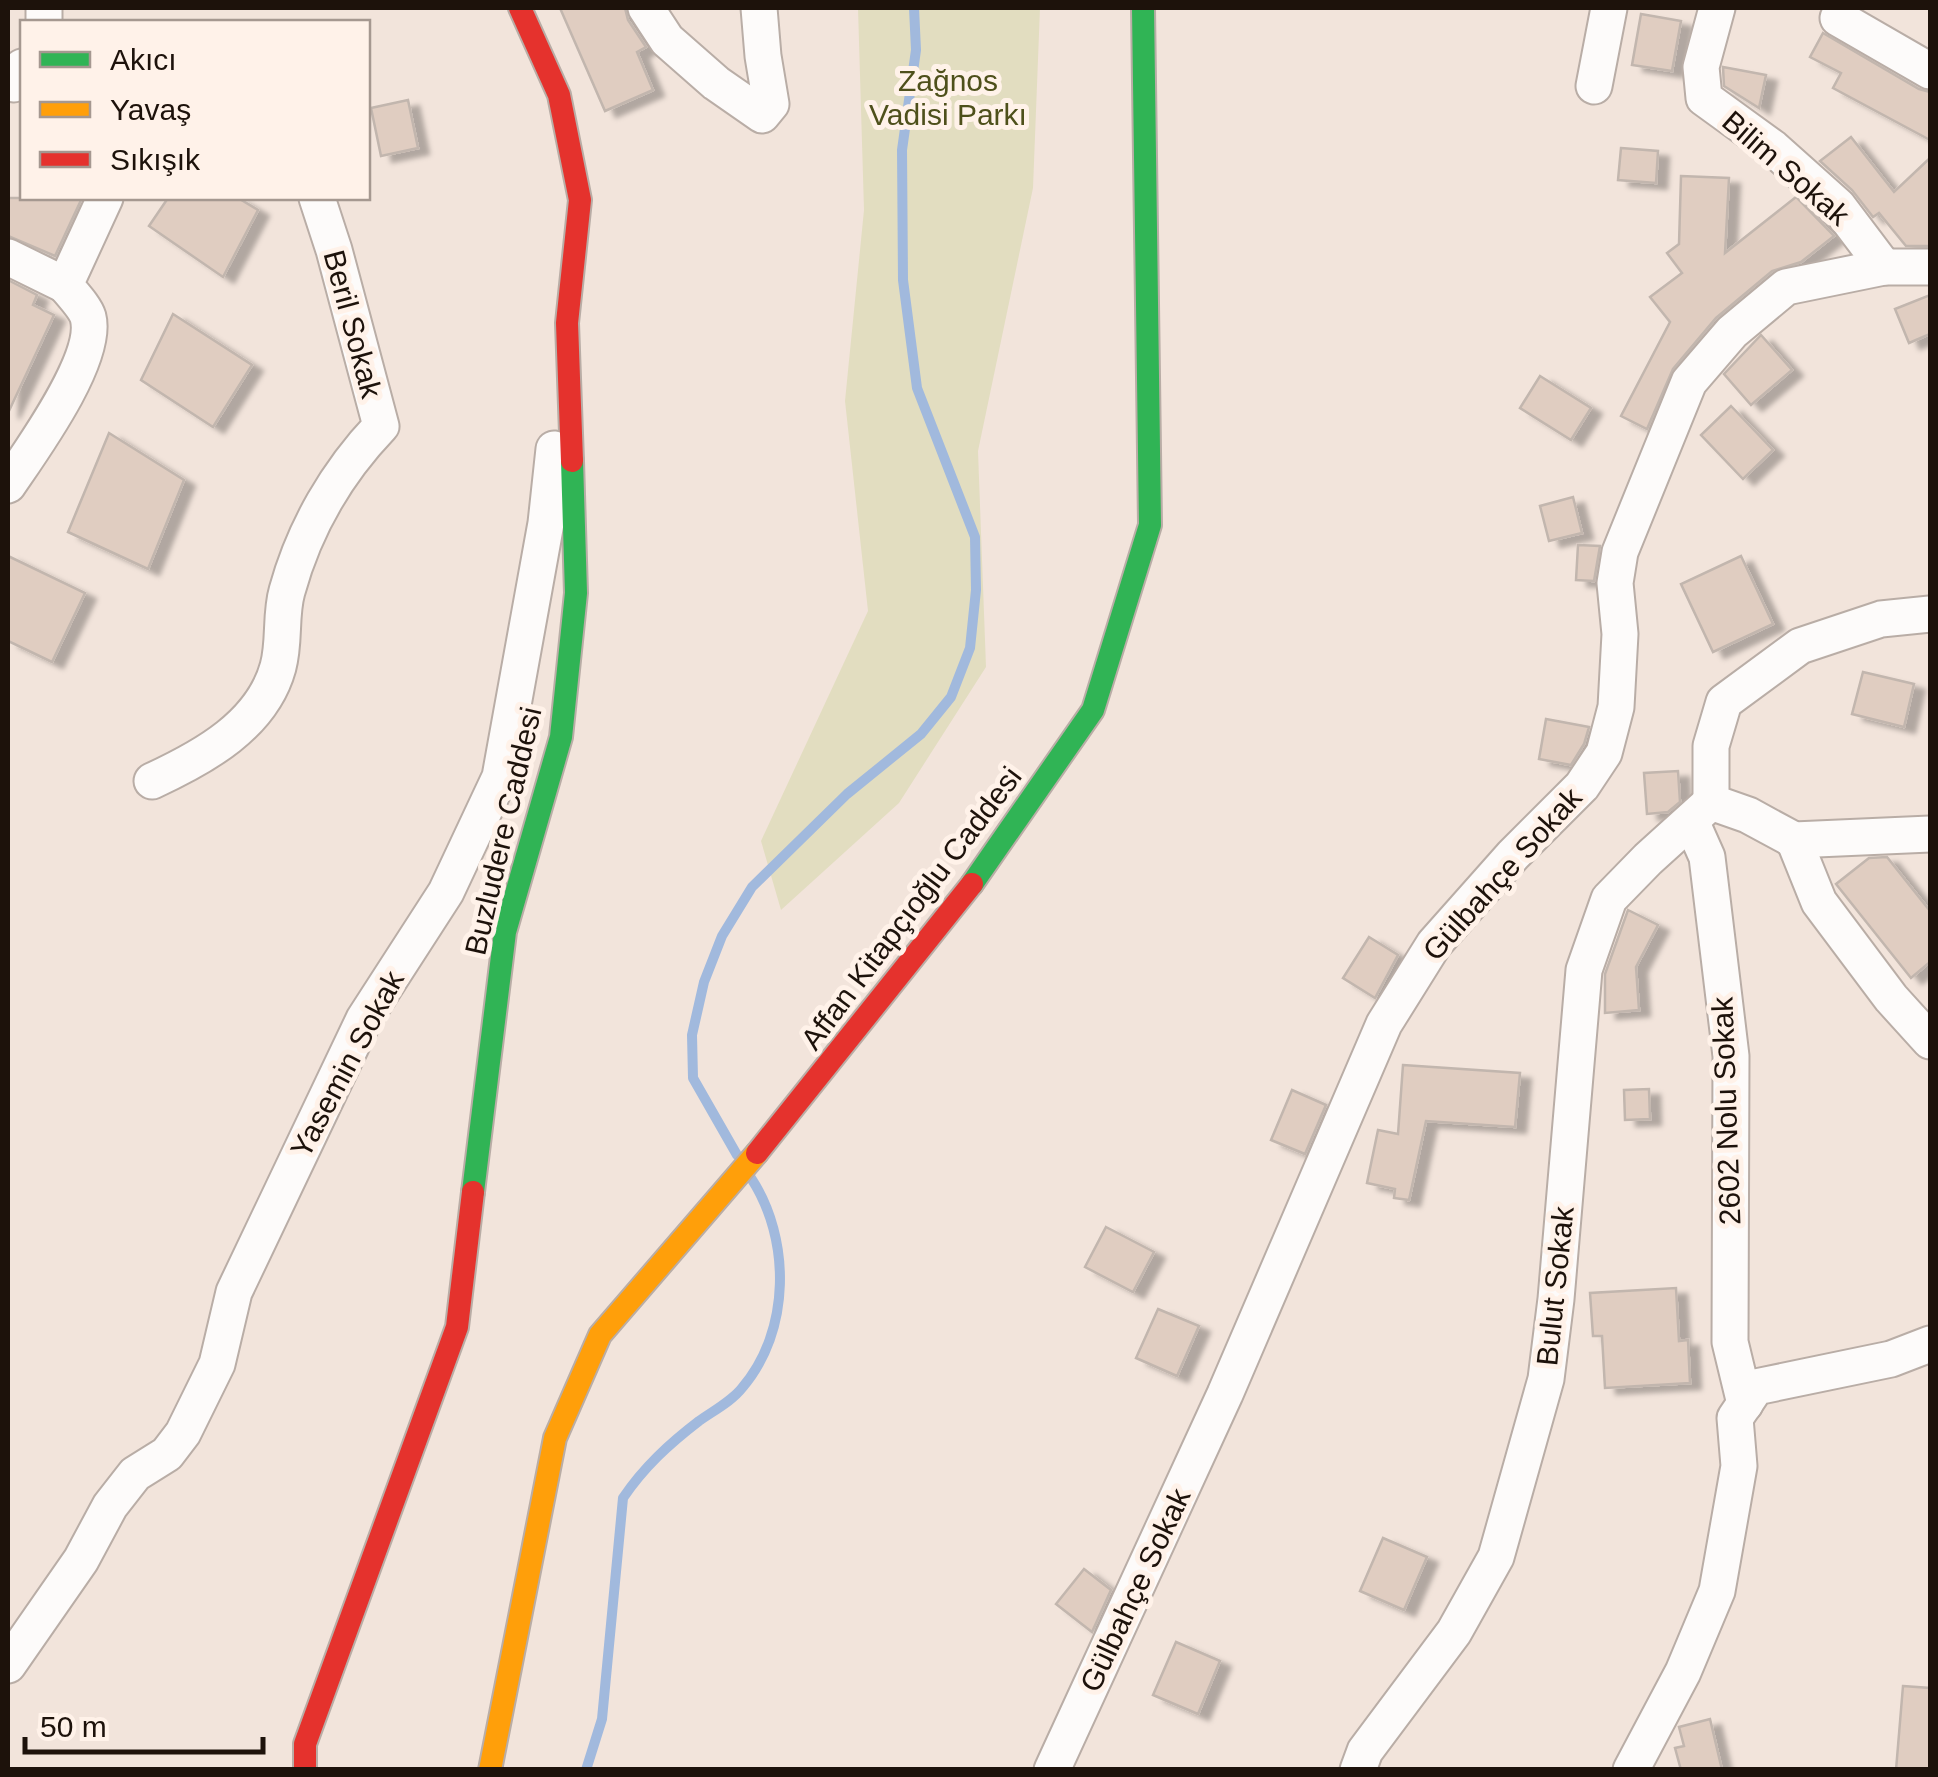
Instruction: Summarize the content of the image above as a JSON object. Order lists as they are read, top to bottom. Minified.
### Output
{"streets":{"street":["Bilim Sokak","Beril Sokak","Buzludere Caddesi","Gülbahçe Sokak","Affan Kitapçıoğlu Caddesi","Yasemin Sokak","2602 Nolu Sokak","Bulut Sokak"]},"crossings":[["Bilim Sokak","Gülbahçe Sokak"],["Buzludere Caddesi","Yasemin Sokak"],["2602 Nolu Sokak","Bulut Sokak"]],"parks":["Zağnos Vadisi Parkı"],"legend":["Akıcı","Yavaş","Sıkışık"],"scale_bar":"50 m"}
